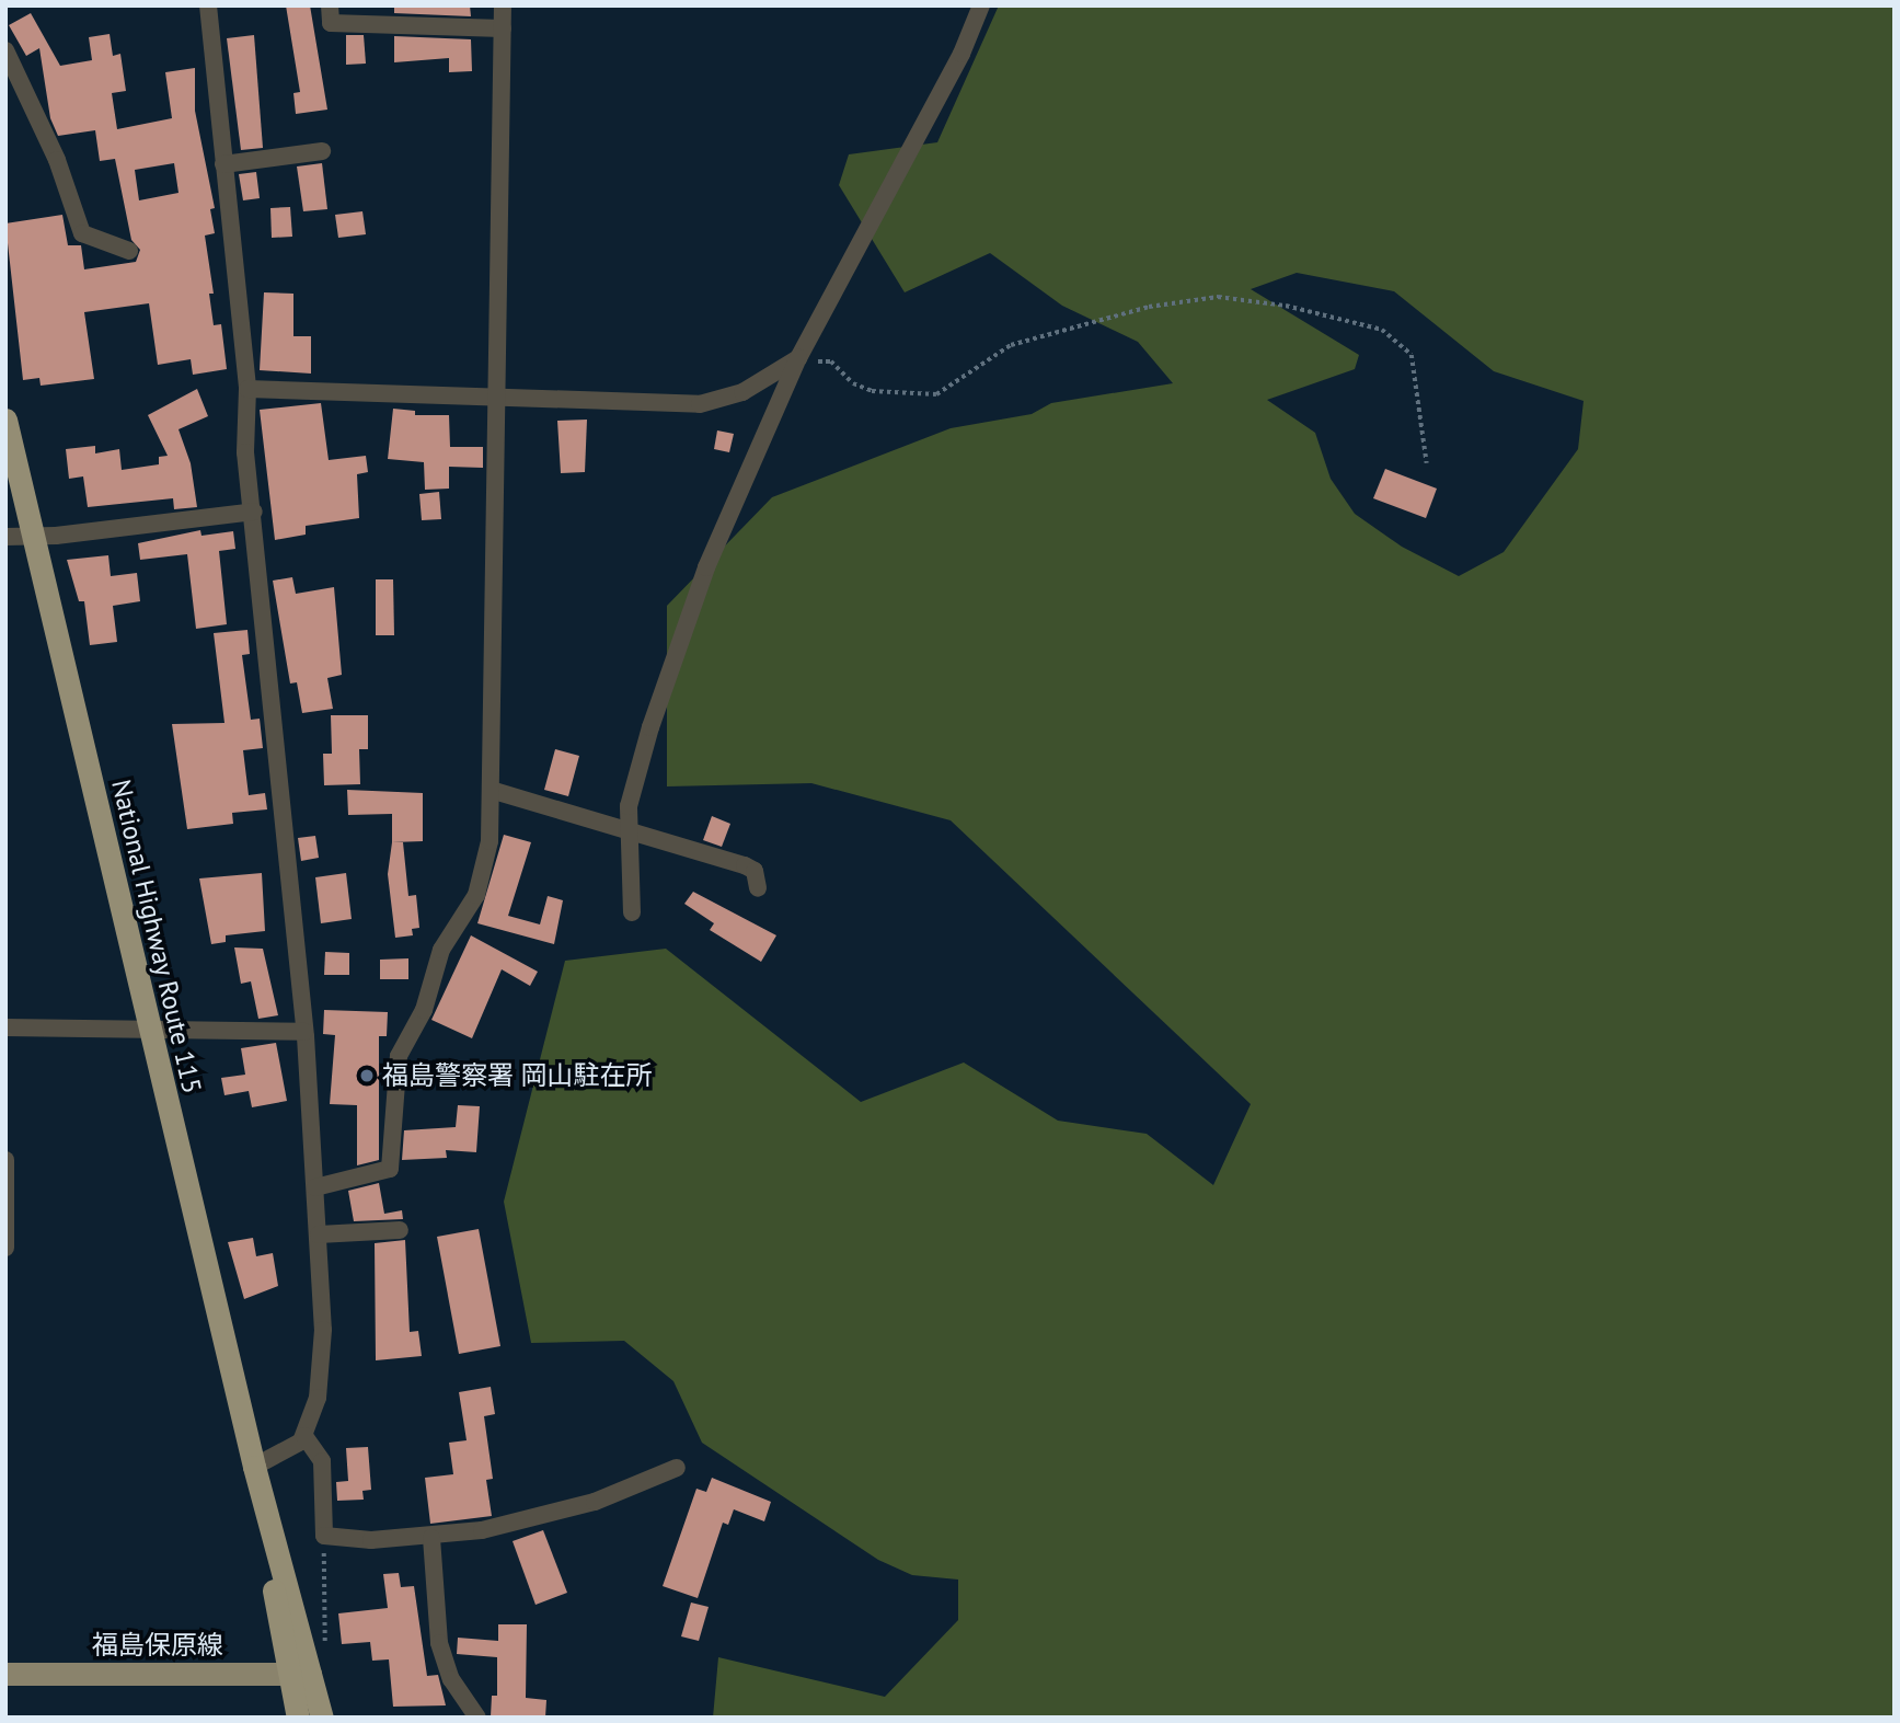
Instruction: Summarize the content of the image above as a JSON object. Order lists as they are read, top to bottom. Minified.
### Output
{"streets":{"highway":["National Highway Route 115"],"main road":["福島保原線"]},"crossings":[["National Highway Route 115","福島保原線"]],"places":["福島警察署 岡山駐在所"]}
